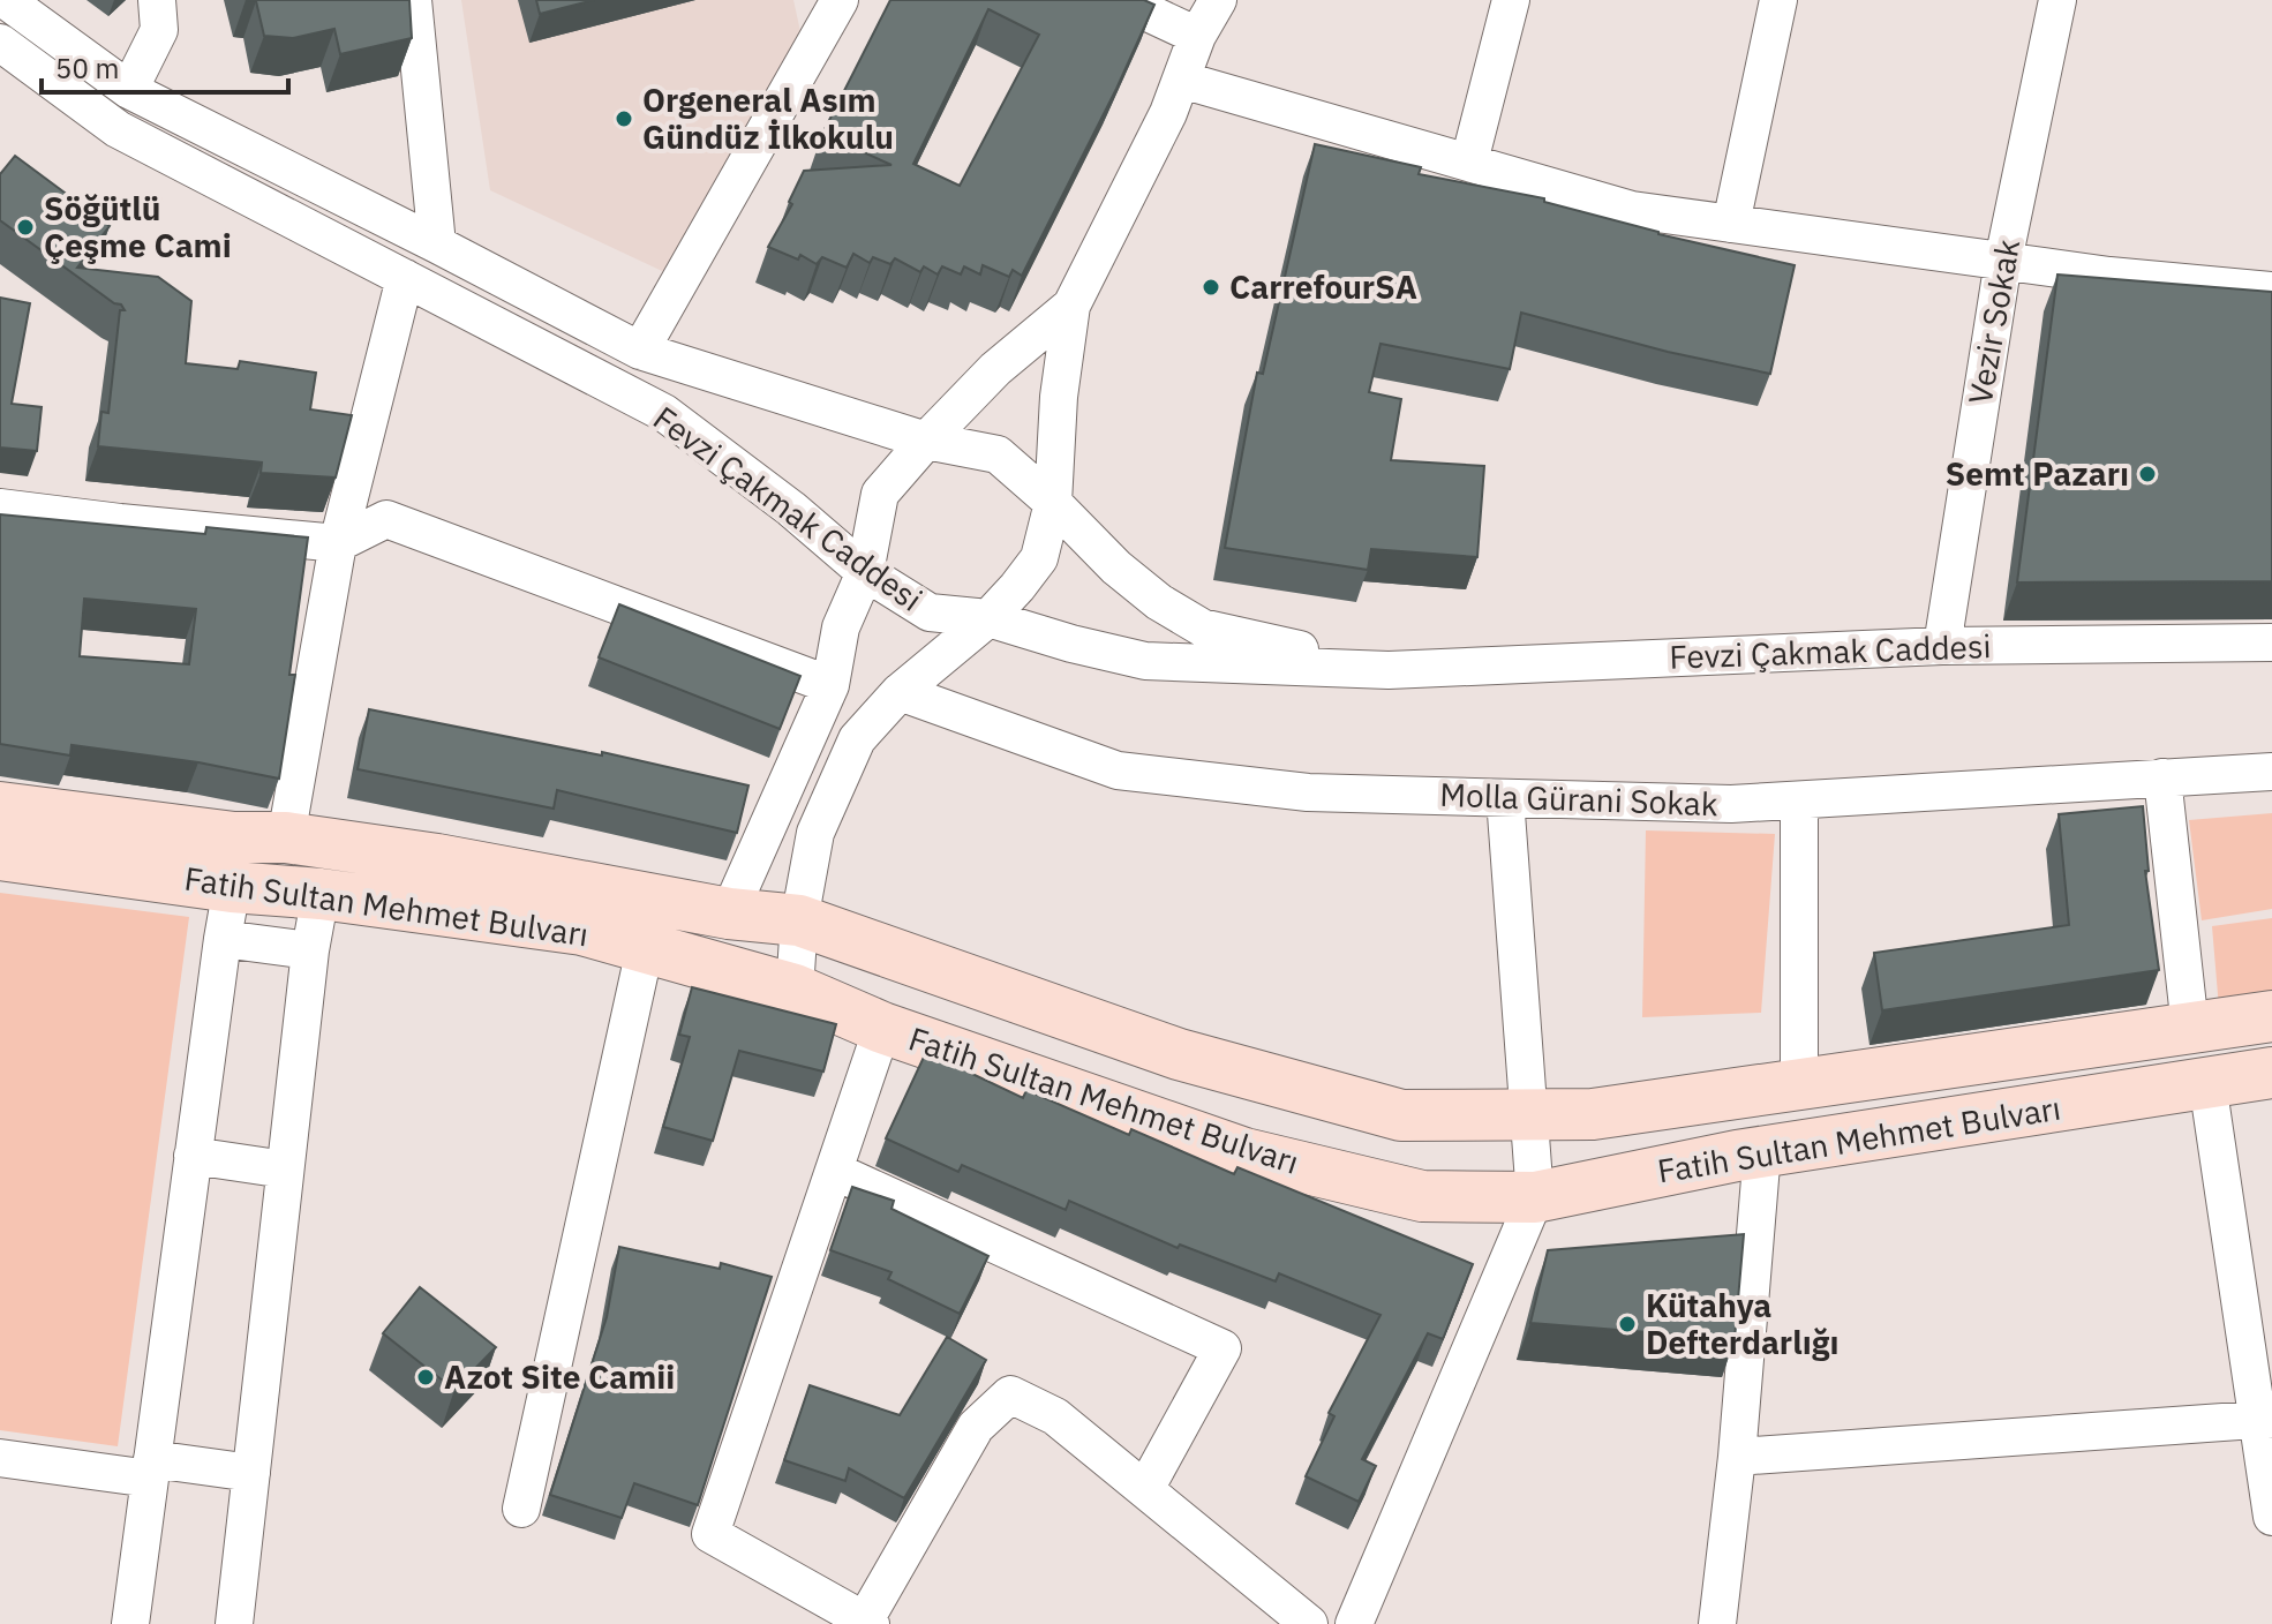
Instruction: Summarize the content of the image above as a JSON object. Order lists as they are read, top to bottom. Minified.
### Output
{"streets":{"main road":["Fatih Sultan Mehmet Bulvarı"],"street":["Vezir Sokak","Fevzi Çakmak Caddesi","Molla Gürani Sokak"]},"crossings":[["Vezir Sokak","Fevzi Çakmak Caddesi"]],"places":["Orgeneral Asım Gündüz İlkokulu","Söğütlü Çeşme Cami","CarrefourSA","Semt Pazarı","Kütahya Defterdarlığı","Azot Site Camii"],"scale_bar":"50 m"}
